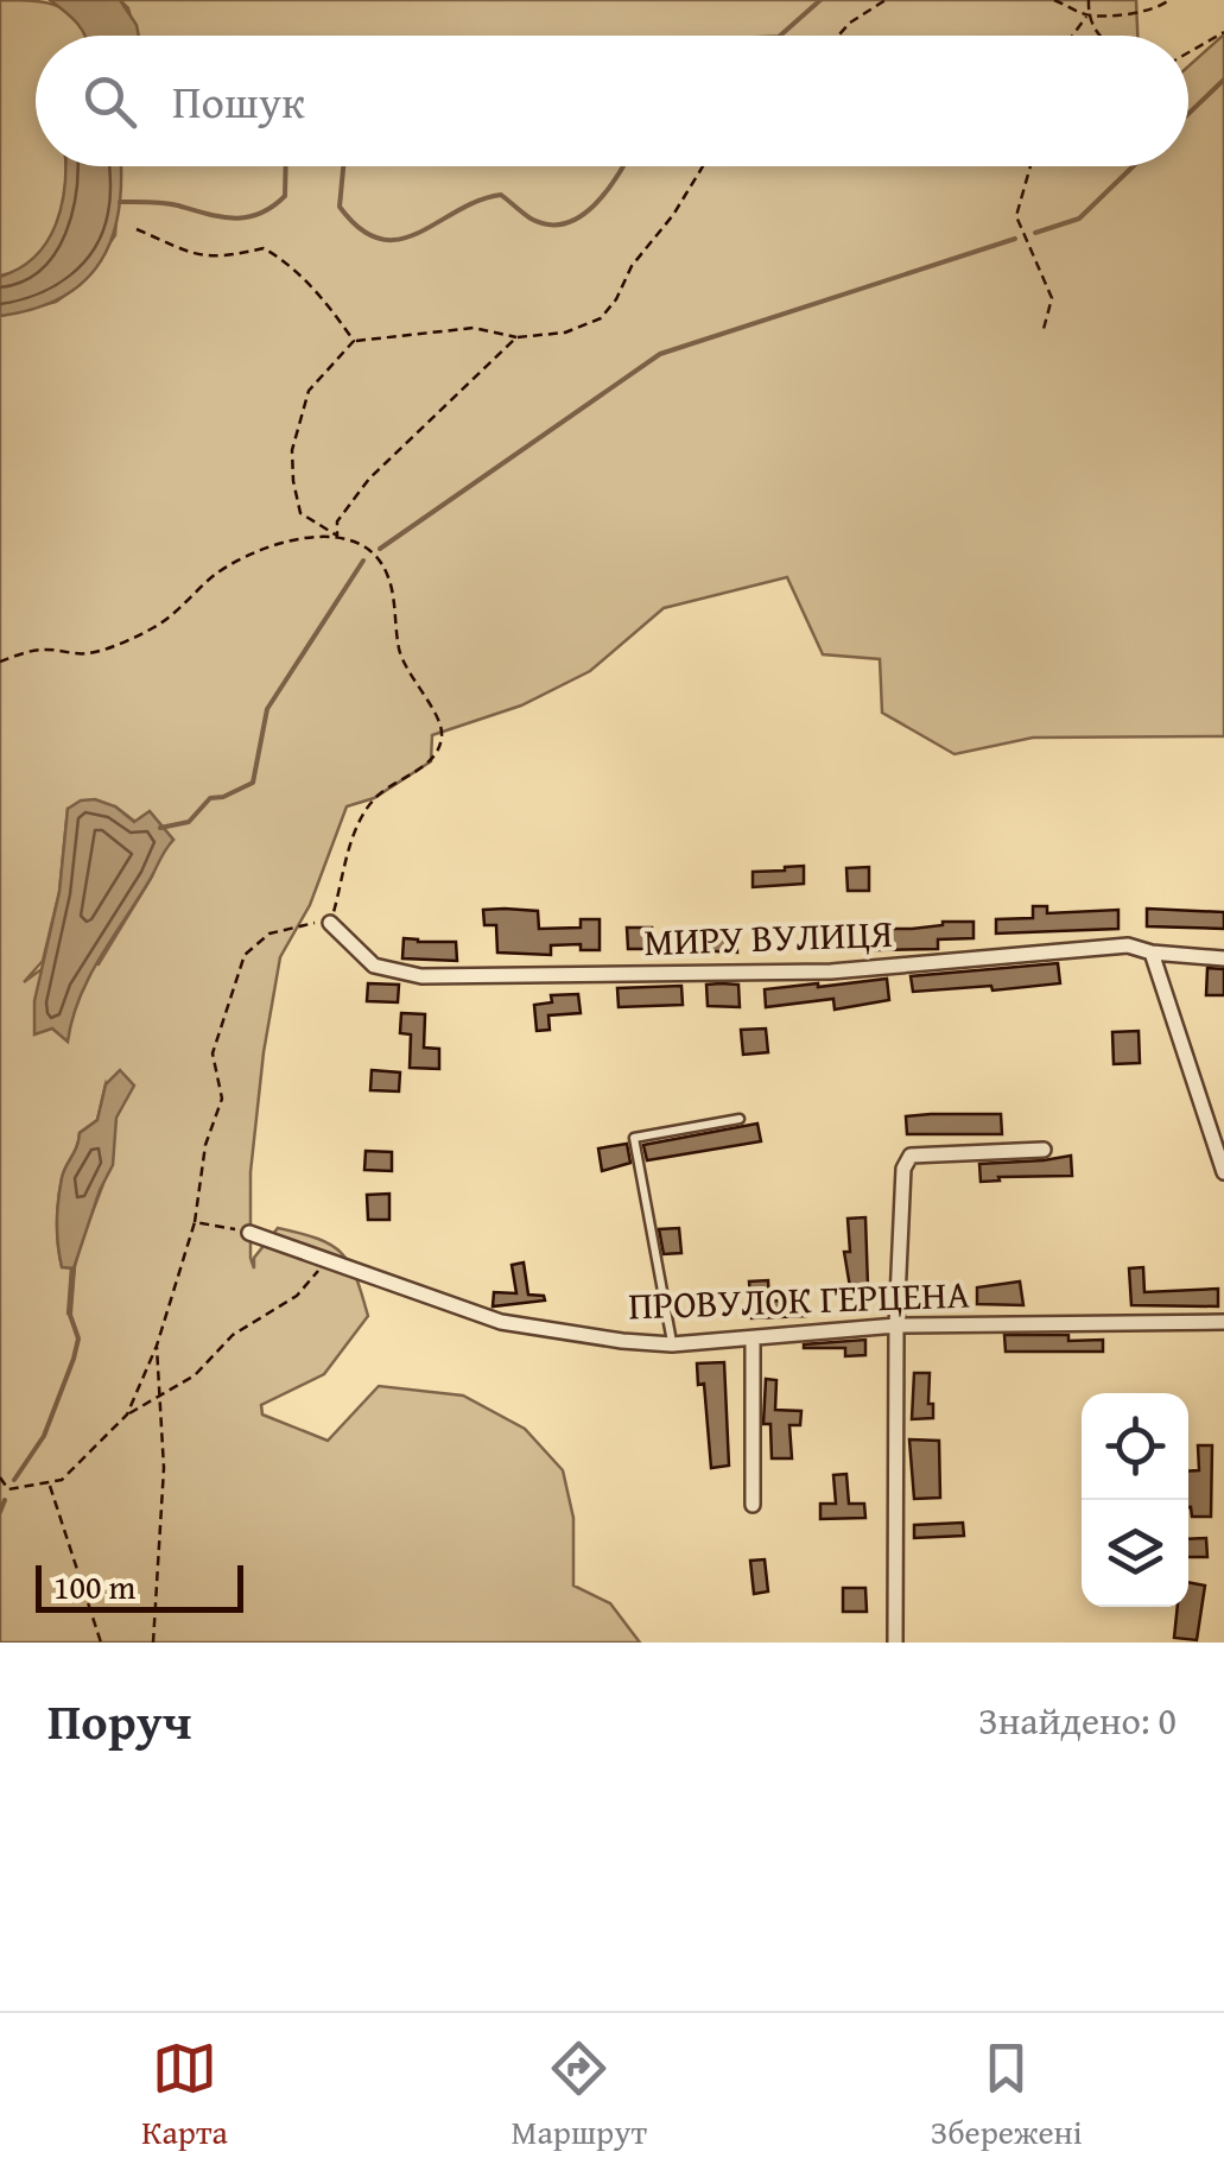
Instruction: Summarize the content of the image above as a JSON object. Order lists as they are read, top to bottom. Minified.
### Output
{"streets":{"street":["МИРУ ВУЛИЦЯ","ПРОВУЛОК ГЕРЦЕНА"]},"scale_bar":"100 m","page":{"search":"Пошук","scale":"100 m","heading":["Поруч","Знайдено: 0"],"nav":["Карта","Маршрут","Збережені"]}}
